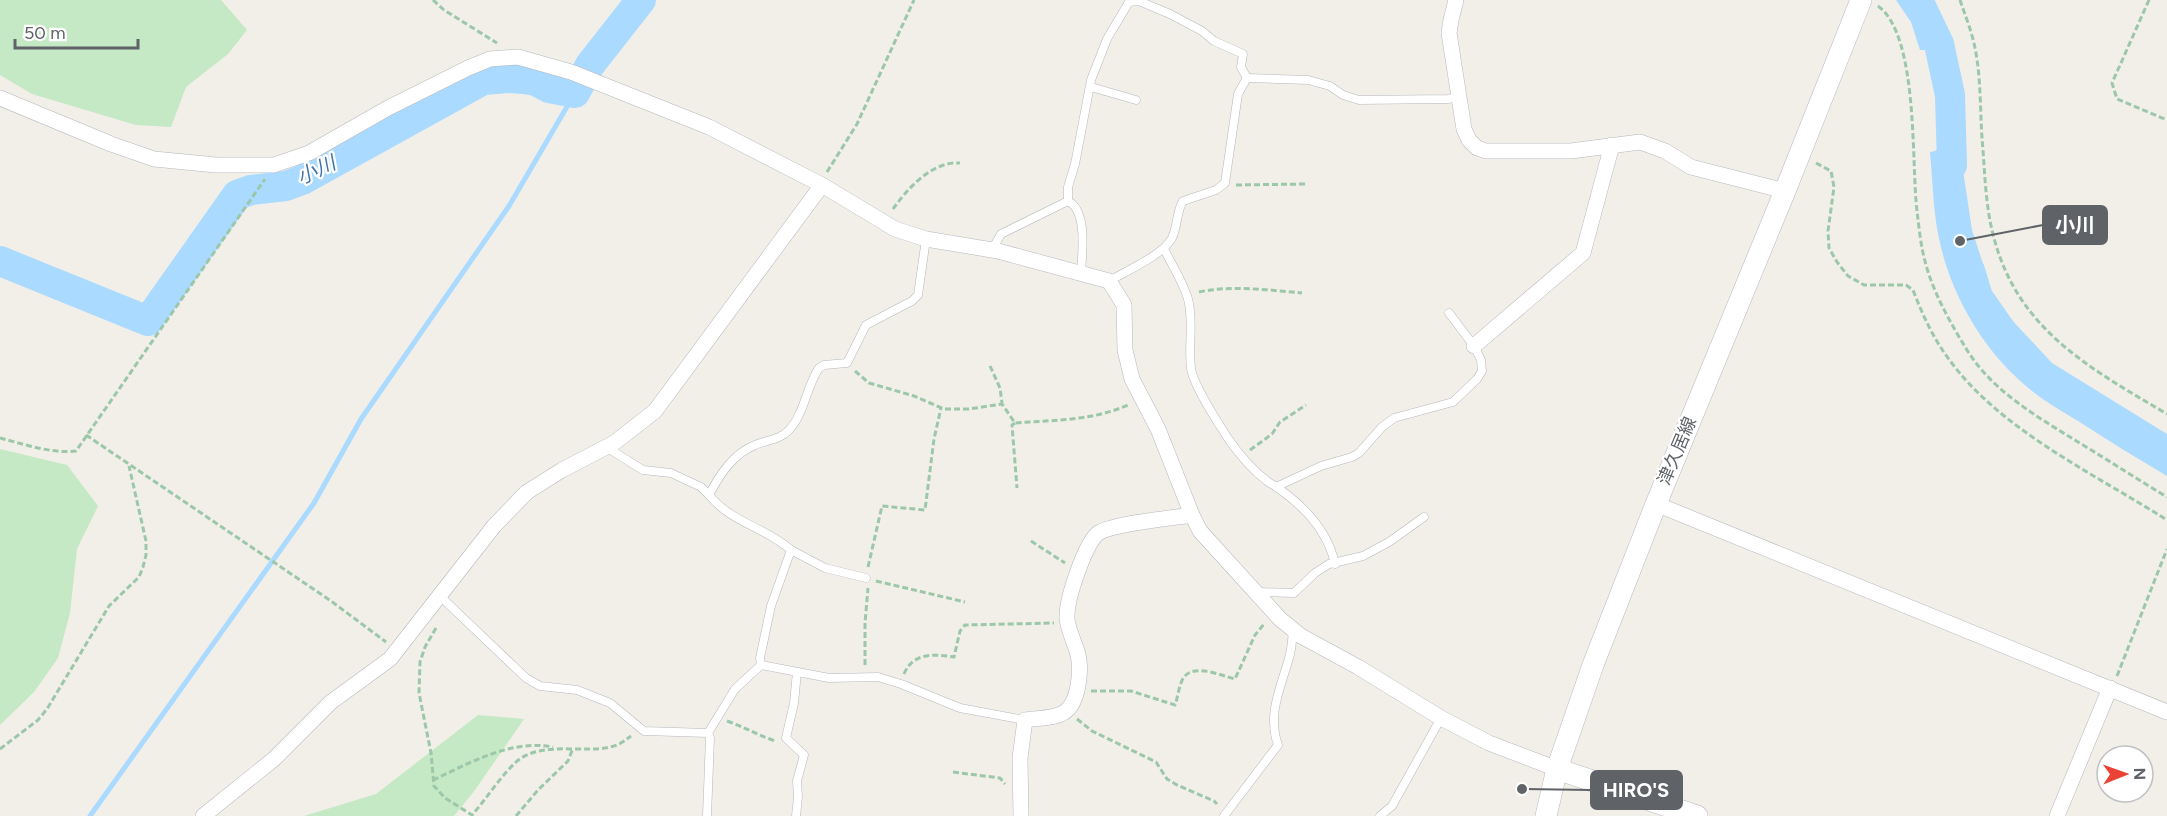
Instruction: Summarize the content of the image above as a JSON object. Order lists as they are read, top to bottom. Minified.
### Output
{"streets":{"main road":["津久居線"]},"water":["小川"],"places":["小川","HIRO'S"],"scale_bar":"50 m","north":"right"}
